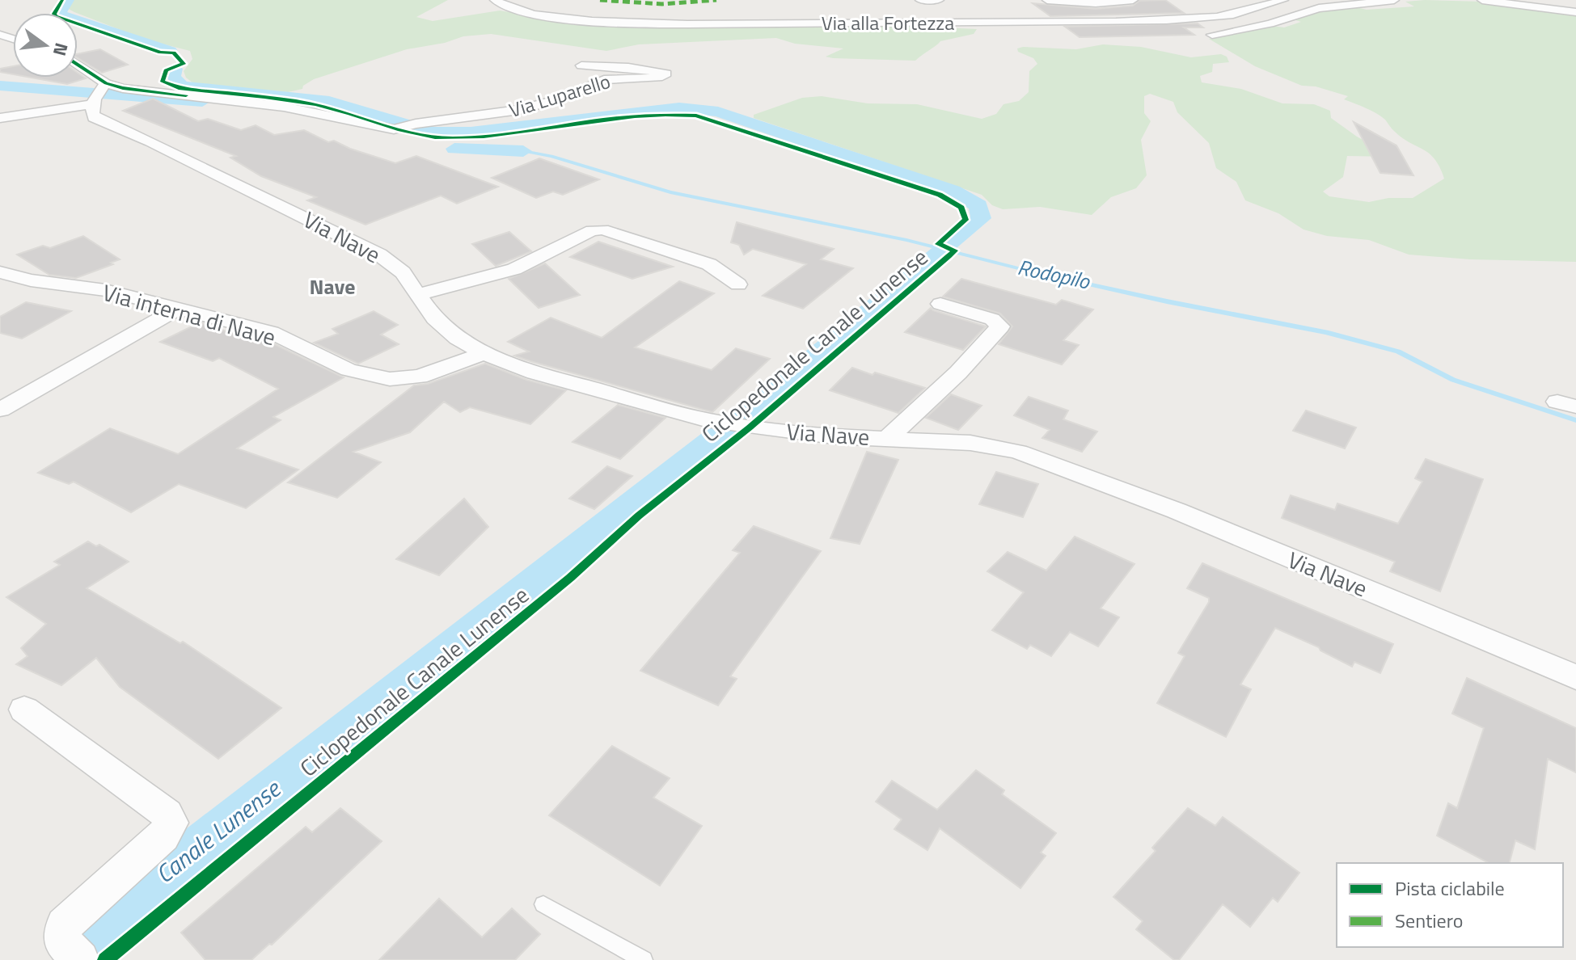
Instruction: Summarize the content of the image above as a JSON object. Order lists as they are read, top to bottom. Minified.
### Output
{"streets":{"street":["Via alla Fortezza","Via Luparello","Via Nave","Via interna di Nave"],"cycle path":["Ciclopedonale Canale Lunense"]},"crossings":[["Via Luparello","Via Nave"],["Via Nave","Via interna di Nave"]],"districts":["Nave"],"water":["Rodopilo","Canale Lunense"],"legend":["Pista ciclabile","Sentiero"],"north":"right"}
